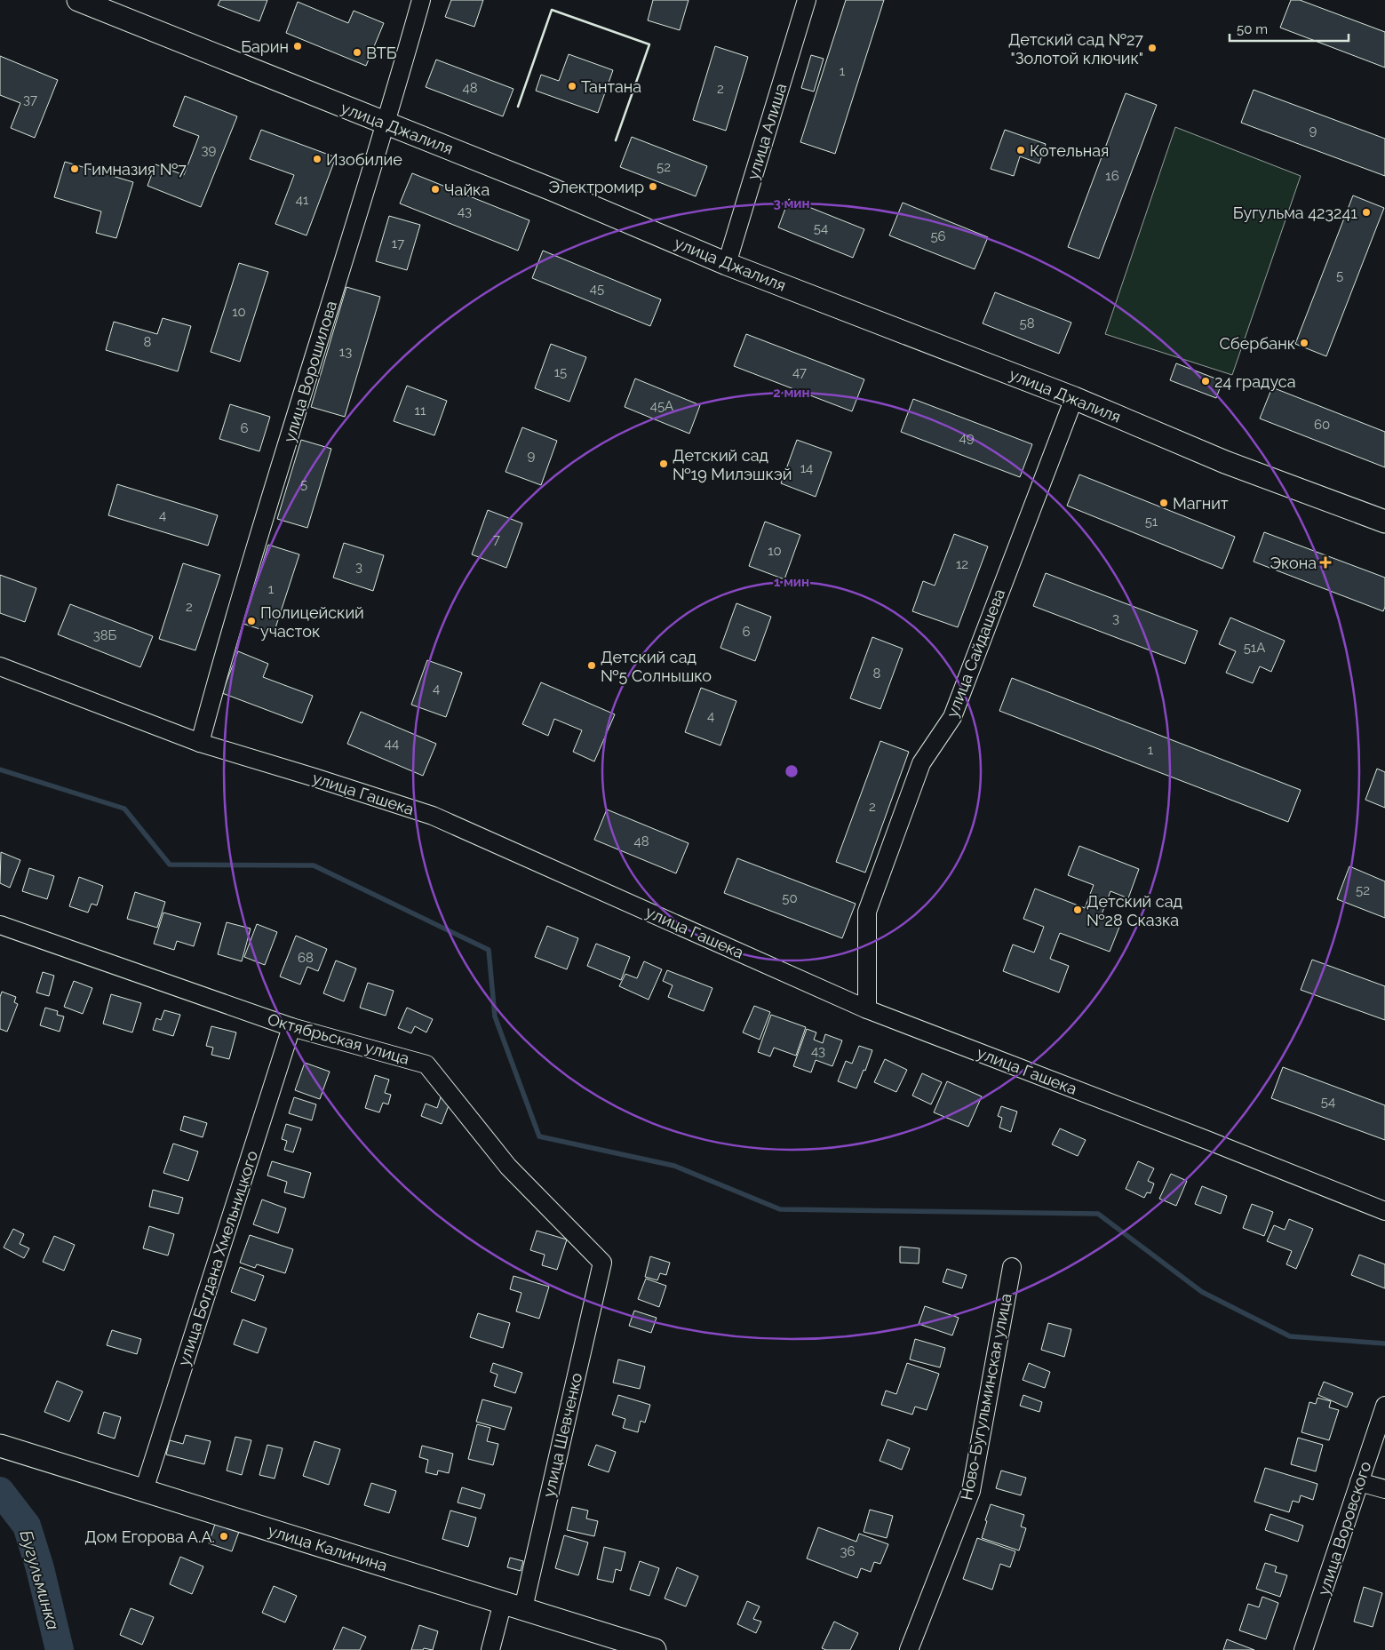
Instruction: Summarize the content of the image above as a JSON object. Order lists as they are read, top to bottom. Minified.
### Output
{"streets":{"main road":["улица Джалиля","улица Калинина"],"street":["улица Алиша","улица Ворошилова","улица Сайдашева","улица Гашека","Октябрьская улица","улица Богдана Хмельницкого","Ново-Бугульминская улица","улица Шевченко","улица Воровского"]},"crossings":[["улица Джалиля","улица Алиша"],["улица Джалиля","улица Ворошилова"],["улица Джалиля","улица Сайдашева"],["улица Ворошилова","улица Гашека"],["улица Сайдашева","улица Гашека"],["Октябрьская улица","улица Богдана Хмельницкого"],["Октябрьская улица","улица Шевченко"],["улица Богдана Хмельницкого","улица Калинина"],["улица Шевченко","улица Калинина"]],"water":["Бугульминка"],"places":{"other":["Барин","Детский сад №27 \"Золотой ключик\"","ВТБ","Тантана","Котельная","Изобилие","Гимназия №7","Электромир","Чайка","Бугульма 423241","Сбербанк","24 градуса","Детский сад №19 Милэшкэй","Магнит","Полицейский участок","Детский сад №5 Солнышко","Детский сад №28 Сказка","Дом Егорова А.А."],"health":["Экона"]},"house_numbers":["1","48","2","37","9","39","52","16","41","43","54","56","17","5","45","10","58","8","13","15","47","45А","11","60","6","49","9","14","5","4","51","7","10","12","3","1","2","3","6","38Б","51А","8","4","4","44","1","2","48","52","50","68","43","54","36"],"scale_bar":"50 m","rings":["3 мин","2 мин","1 мин"]}
